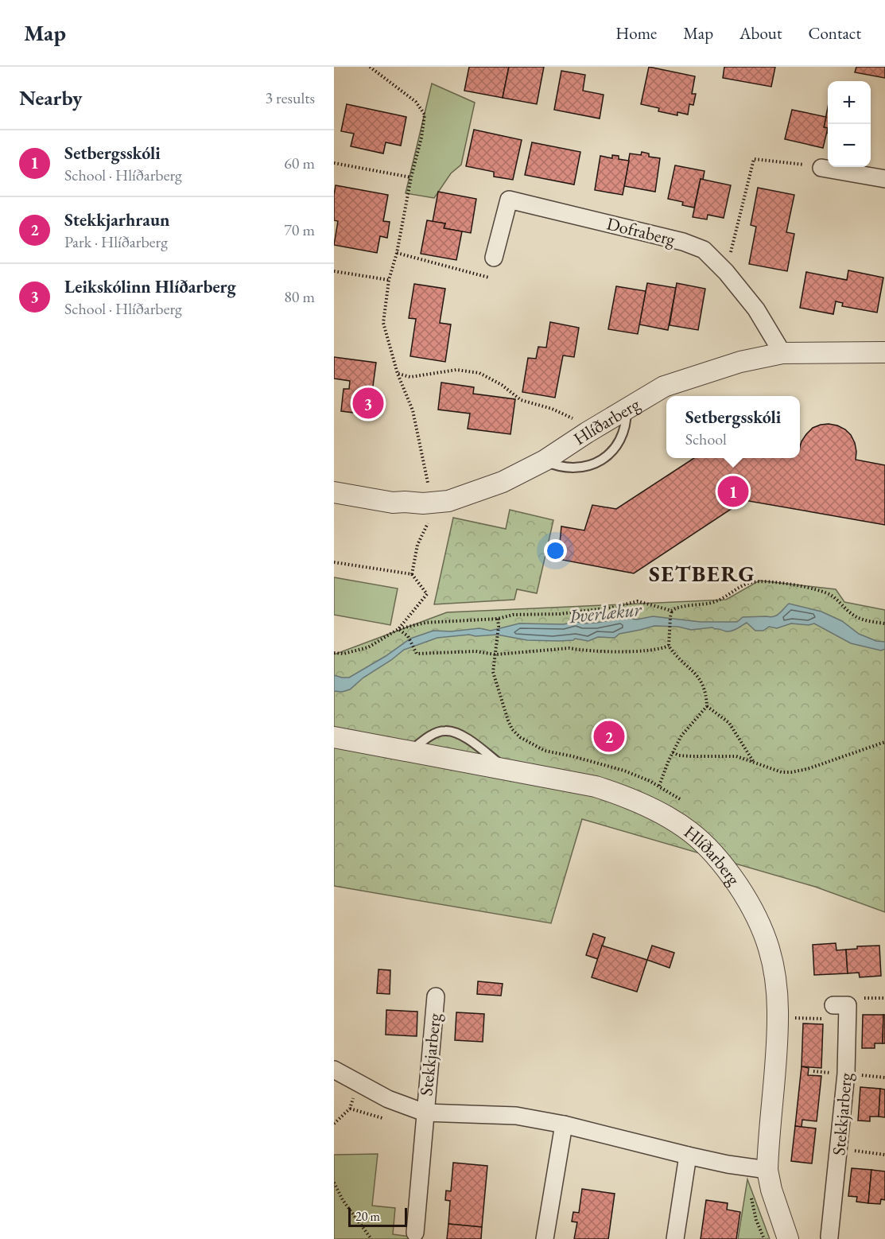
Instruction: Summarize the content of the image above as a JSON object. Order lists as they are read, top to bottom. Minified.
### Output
{"streets":{"street":["Dofraberg","Hlíðarberg","Stekkjarberg"]},"crossings":[["Dofraberg","Hlíðarberg"],["Hlíðarberg","Stekkjarberg"]],"districts":["SETBERG"],"water":["Þverlækur"],"scale_bar":"20 m","page":{"header":"Map","nav":["Home","Map","About","Contact"],"heading":["Nearby","3 results"],"map_buttons":["+","−"],"list":[{"mark":"1","name":"Setbergsskóli","note":"School · Hlíðarberg","value":"60 m"},{"mark":"2","name":"Stekkjarhraun","note":"Park · Hlíðarberg","value":"70 m"},{"mark":"3","name":"Leikskólinn Hlíðarberg","note":"School · Hlíðarberg","value":"80 m"}],"pins":["3","1","2"],"popup":["Setbergsskóli","School"],"scale":"20 m"}}
